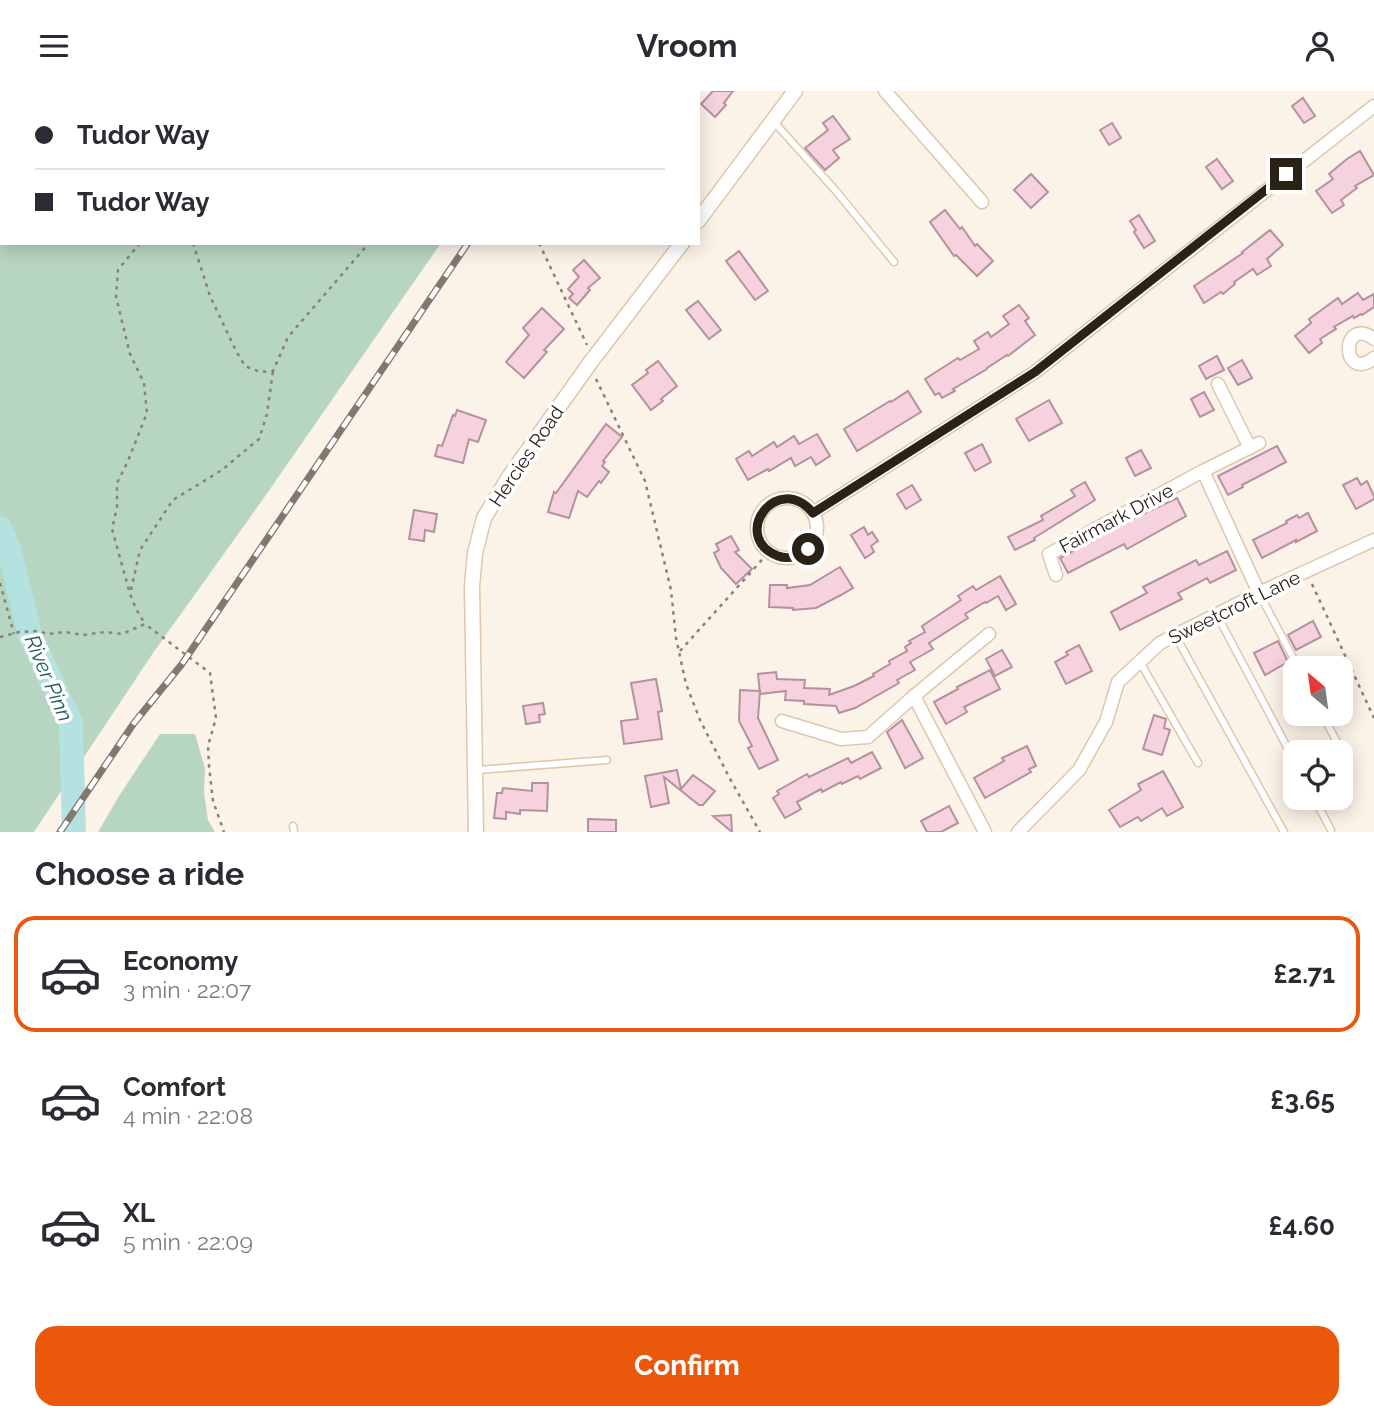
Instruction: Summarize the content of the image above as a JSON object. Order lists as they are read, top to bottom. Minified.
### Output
{"streets":{"street":["Hercies Road","Fairmark Drive","Sweetcroft Lane"]},"water":["River Pinn"],"north":"top left","page":{"header":"Vroom","banner":["Tudor Way","Tudor Way"],"heading":"Choose a ride","list":[{"name":"Economy","note":"3 min · 22:07","value":"£2.71"},{"name":"Comfort","note":"4 min · 22:08","value":"£3.65"},{"name":"XL","note":"5 min · 22:09","value":"£4.60"}],"buttons":"Confirm"}}
